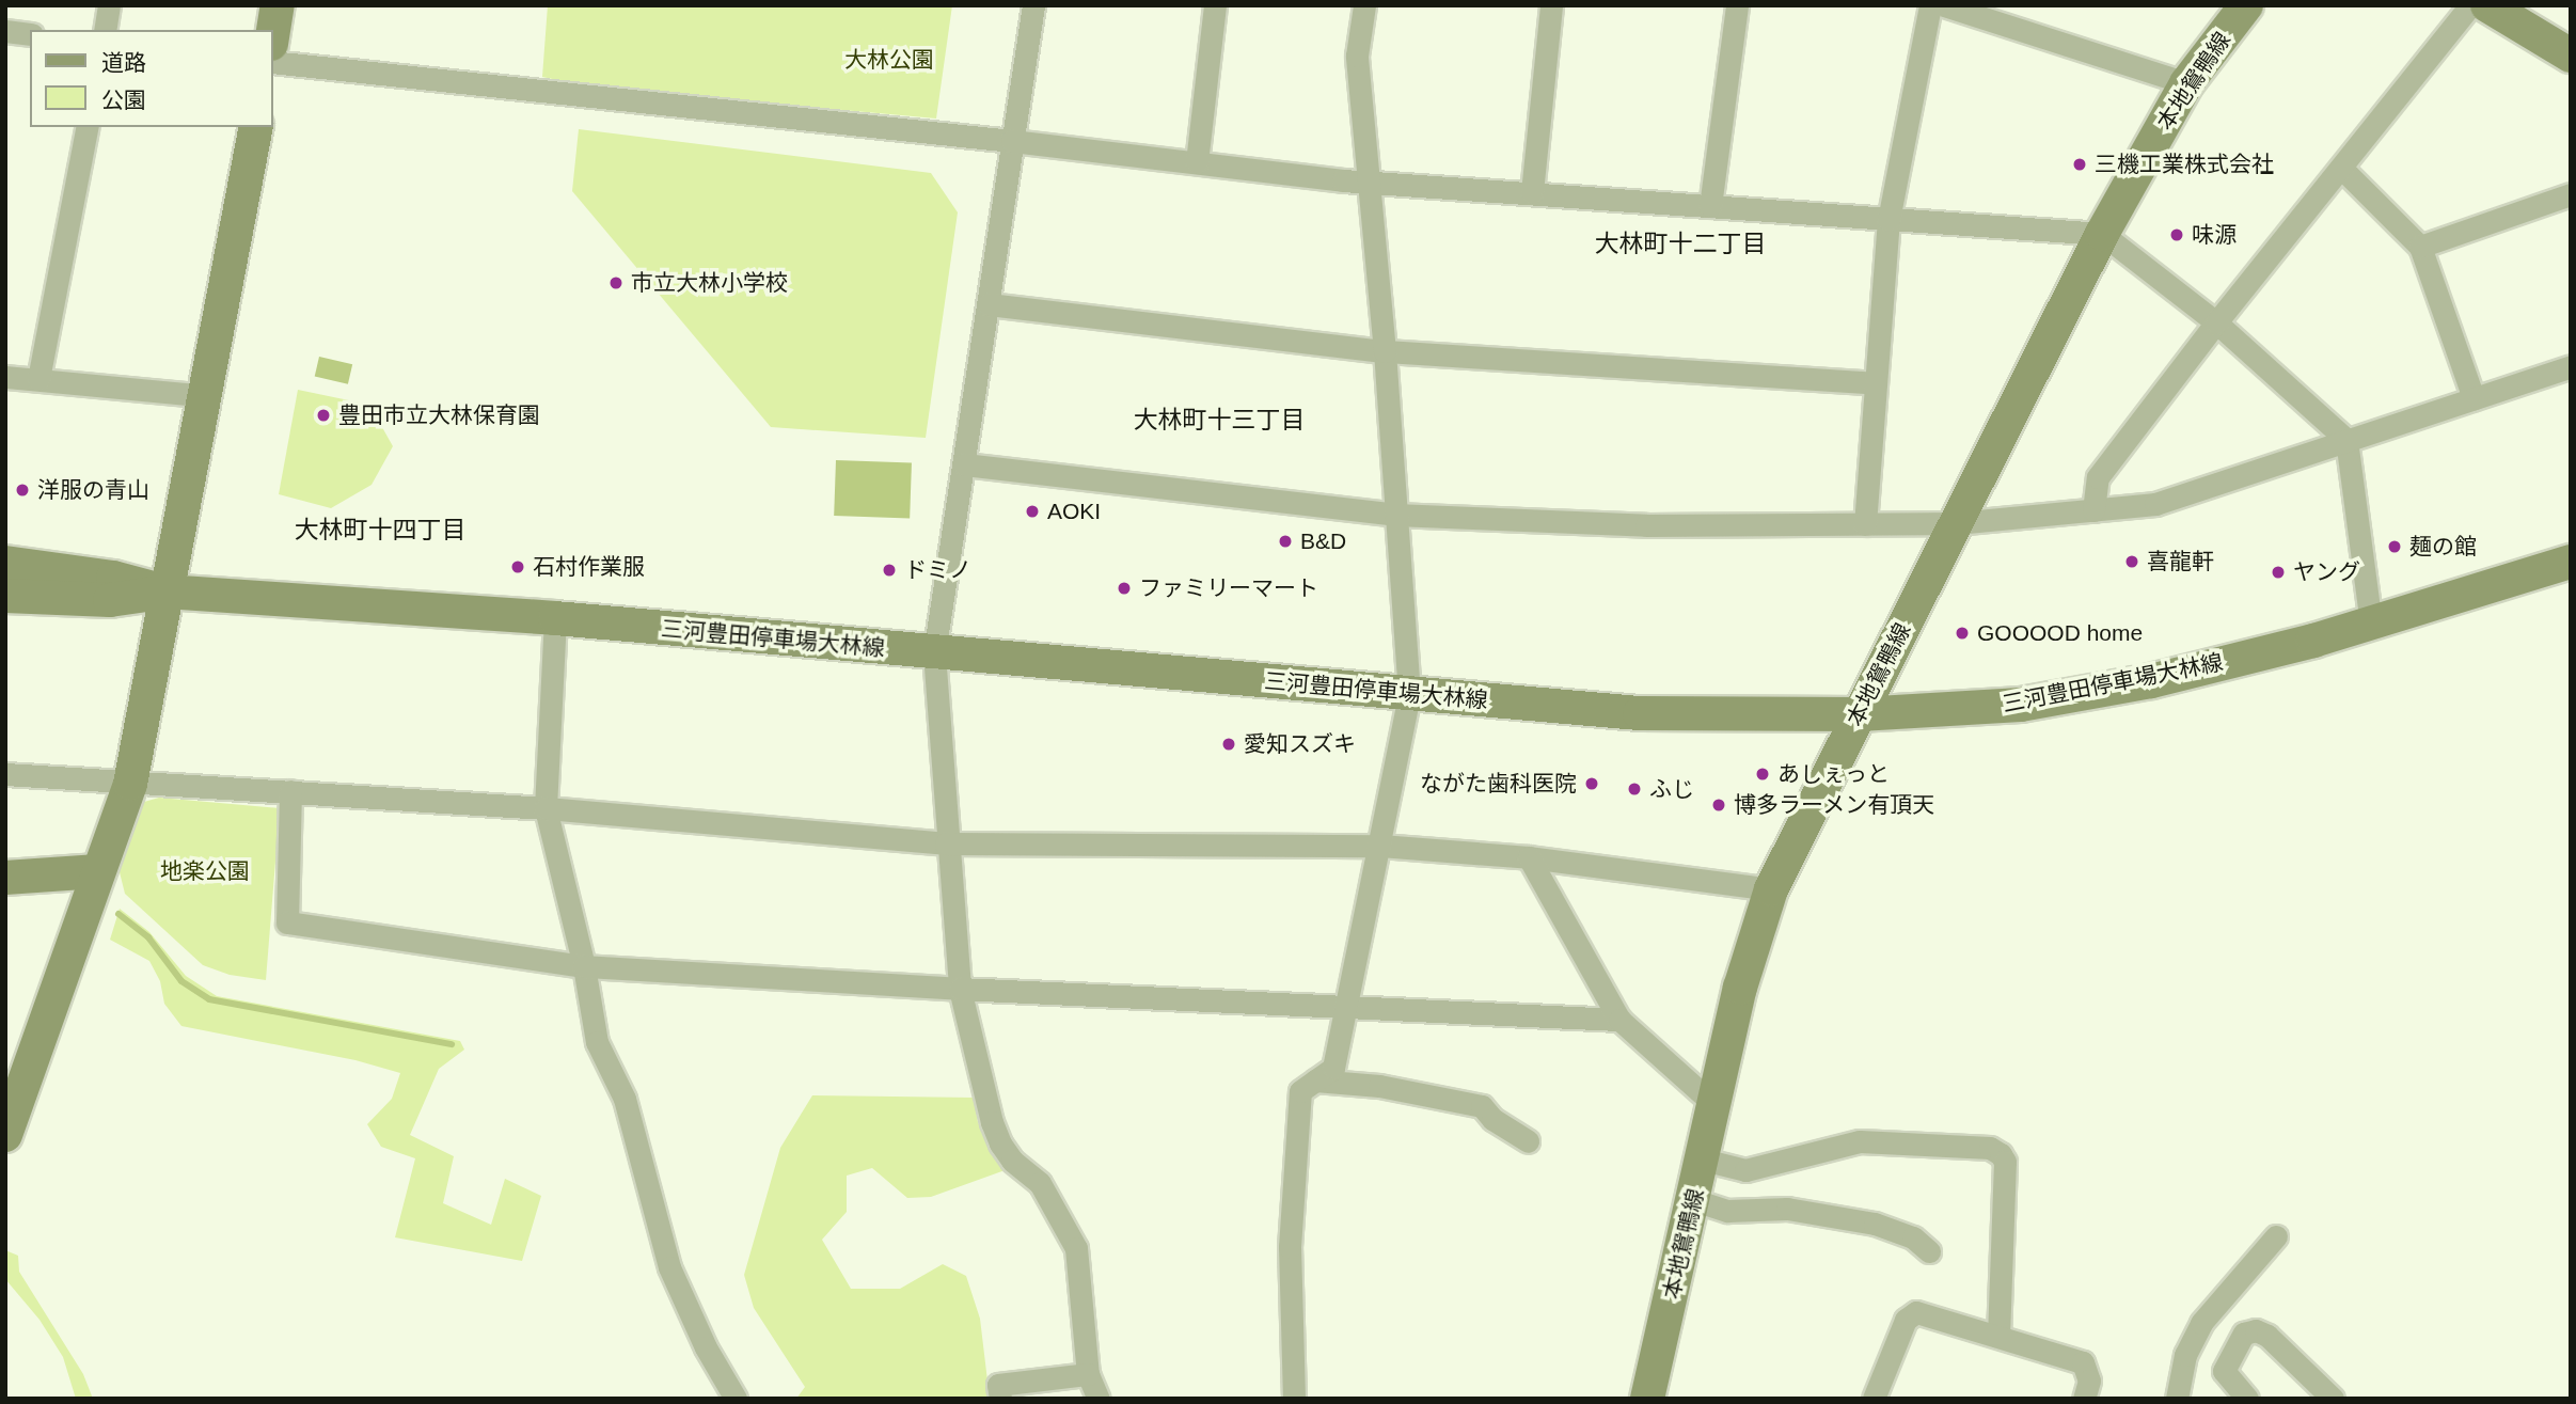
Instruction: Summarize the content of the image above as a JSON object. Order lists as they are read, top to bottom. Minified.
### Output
{"streets":{"main road":["本地鴛鴨線","三河豊田停車場大林線"]},"crossings":[["本地鴛鴨線","三河豊田停車場大林線"]],"districts":["大林町十二丁目","大林町十三丁目","大林町十四丁目"],"parks":["大林公園","地楽公園"],"places":["三機工業株式会社","味源","市立大林小学校","豊田市立大林保育園","洋服の青山","AOKI","B&D","麺の館","喜龍軒","石村作業服","ドミノ","ヤング","ファミリーマート","GOOOOD home","愛知スズキ","あしぇっと","ながた歯科医院","ふじ","博多ラーメン有頂天"],"legend":["道路","公園"]}
